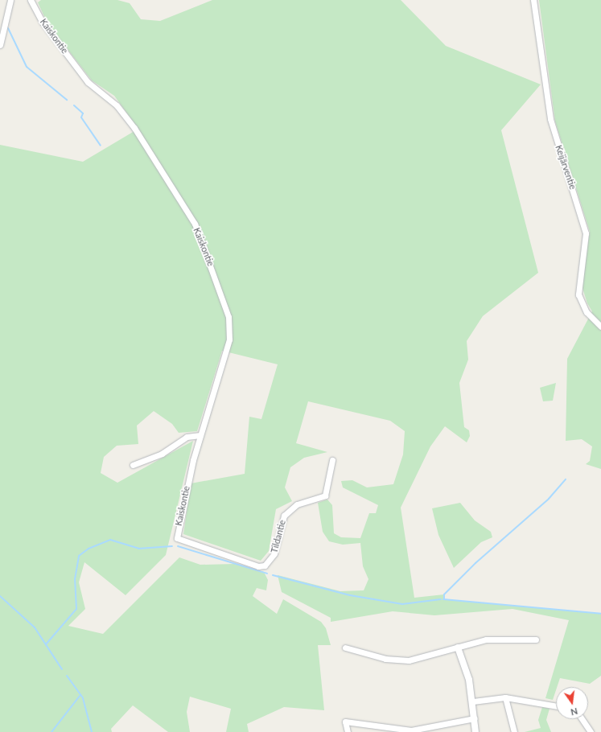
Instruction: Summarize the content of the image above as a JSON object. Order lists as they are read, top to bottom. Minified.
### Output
{"streets":{"street":["Kaiskontie","Keijärventie","Tildantie"]},"crossings":[["Kaiskontie","Tildantie"]],"north":"bottom"}
